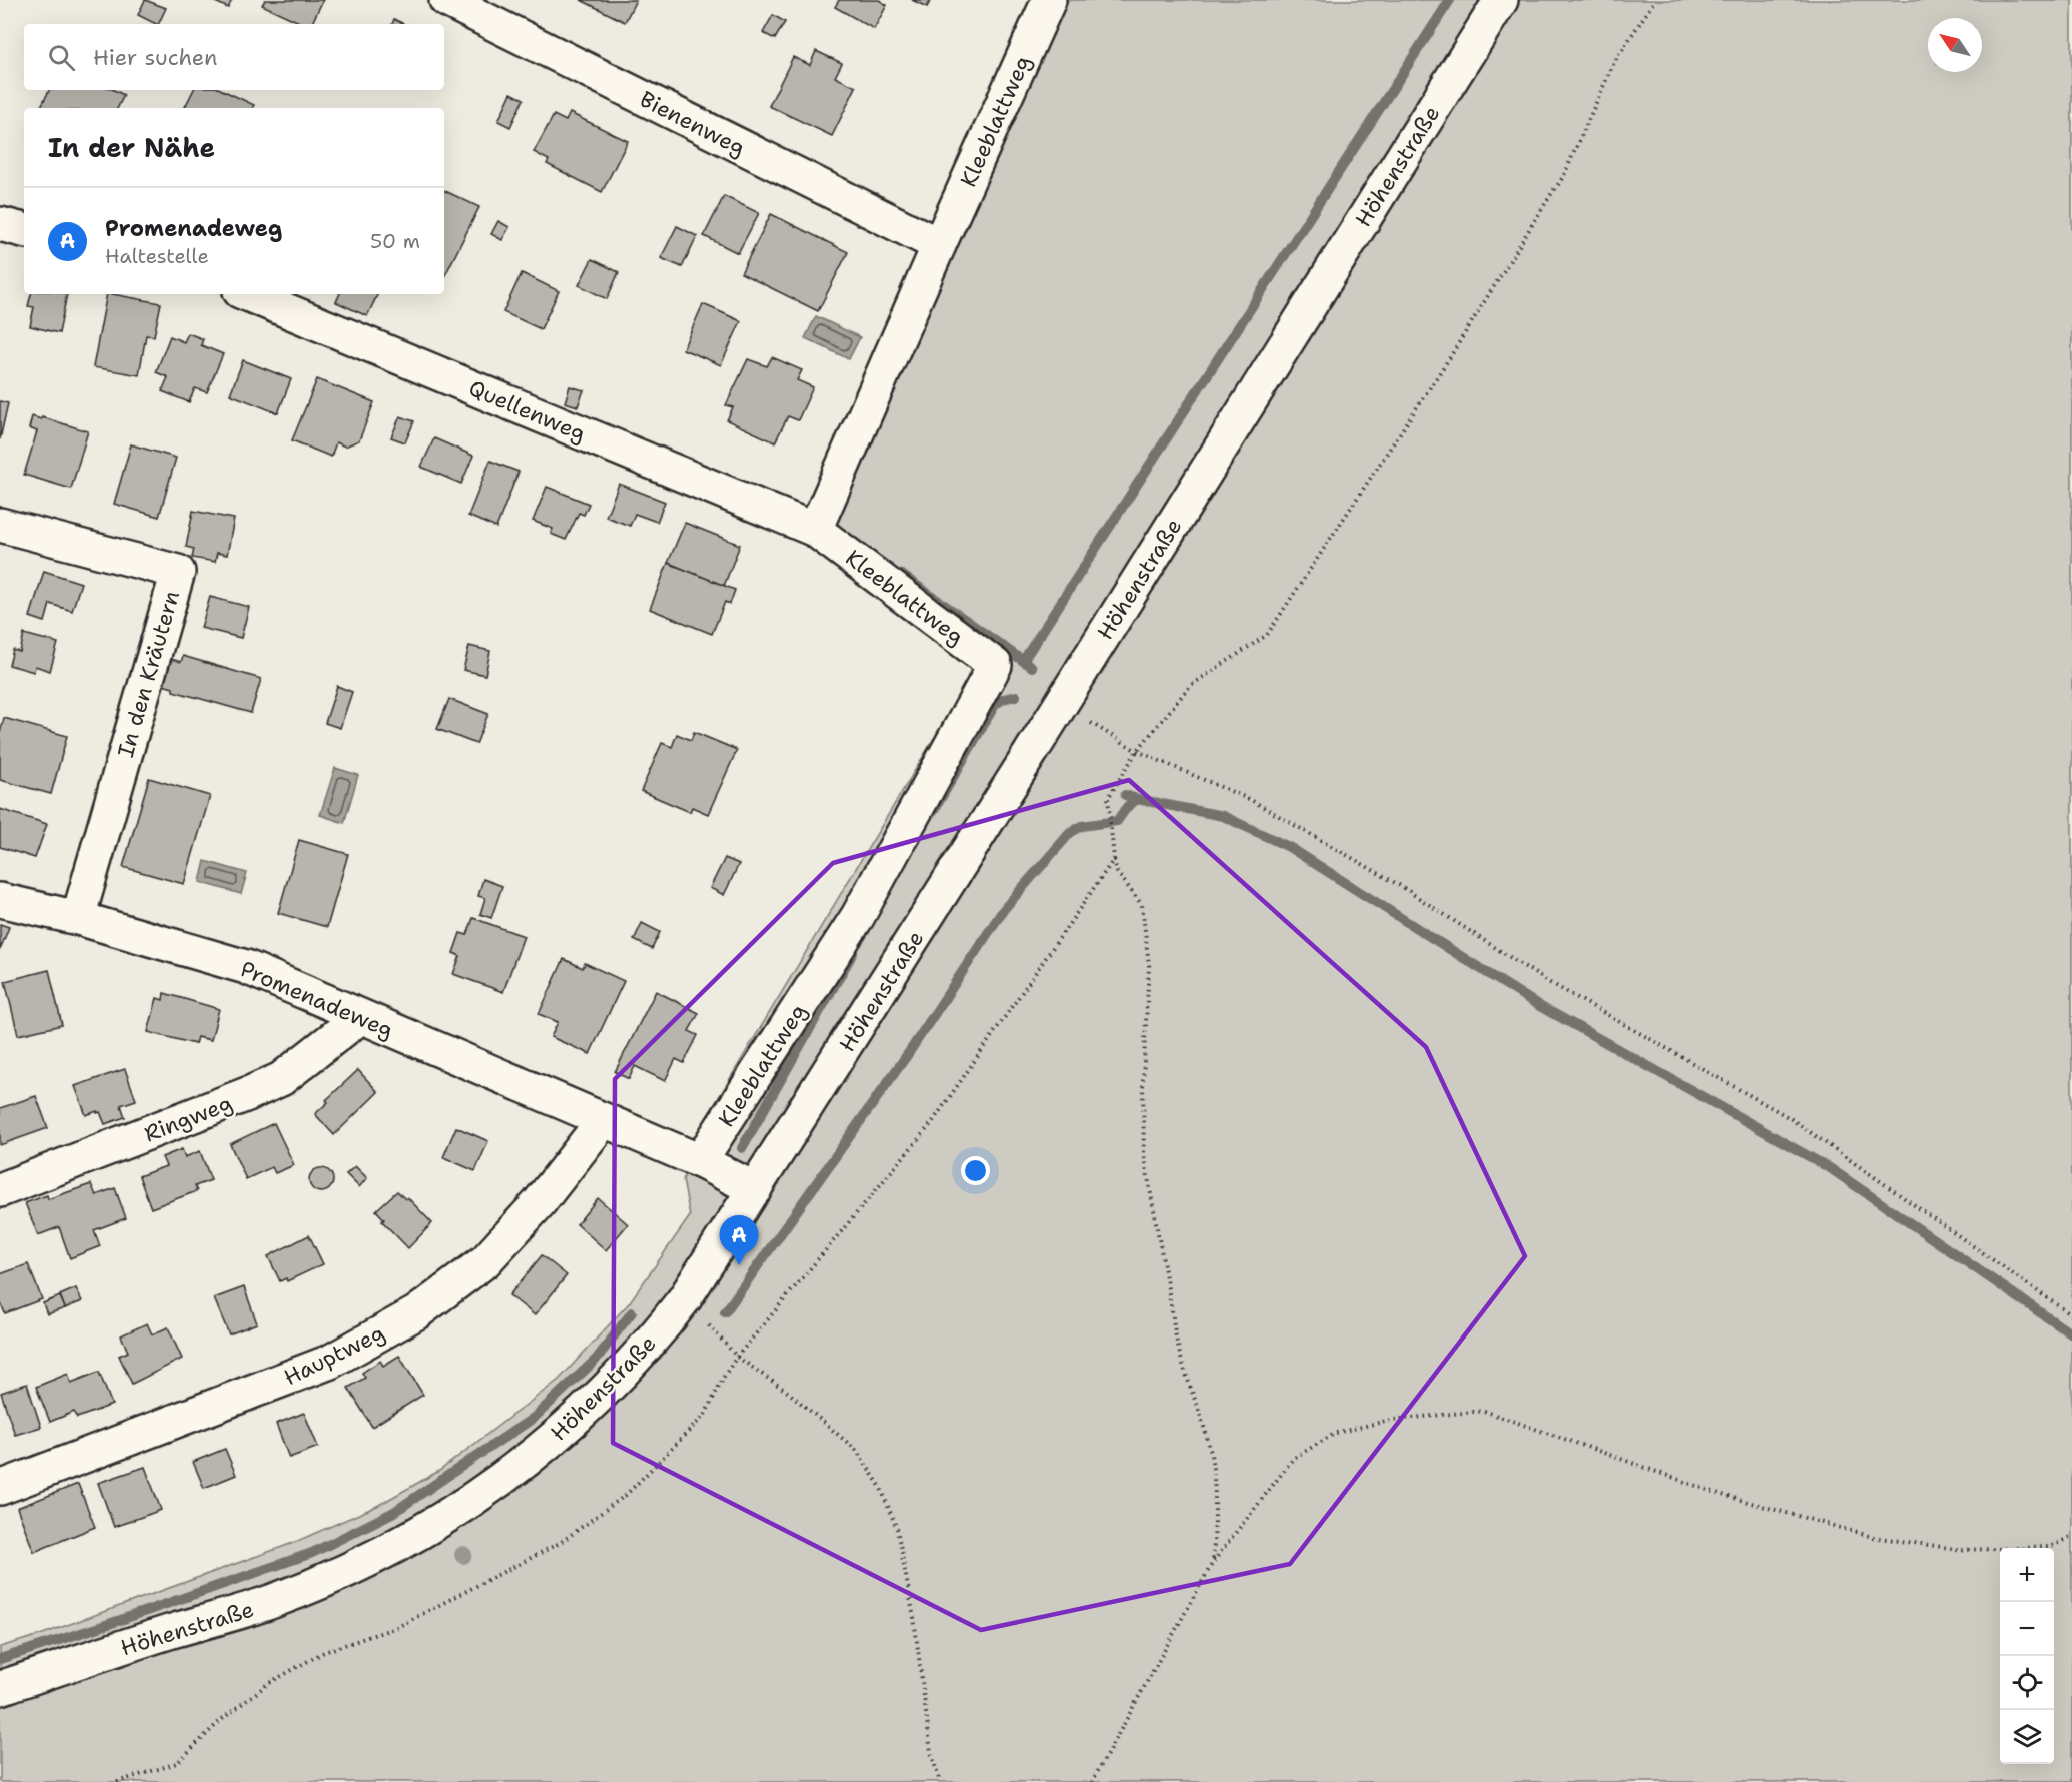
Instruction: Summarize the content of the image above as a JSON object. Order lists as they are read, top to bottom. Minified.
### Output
{"streets":{"street":["Kleeblattweg","Bienenweg","Höhenstraße","Quellenweg","In den Kräutern","Promenadeweg","Ringweg","Hauptweg"]},"crossings":[["Kleeblattweg","Bienenweg"],["Kleeblattweg","Quellenweg"],["Kleeblattweg","Promenadeweg"],["Höhenstraße","Promenadeweg"],["In den Kräutern","Promenadeweg"],["Promenadeweg","Ringweg"],["Promenadeweg","Hauptweg"]],"north":"top left","page":{"search":"Hier suchen","heading":"In der Nähe","list":[{"mark":"A","name":"Promenadeweg","note":"Haltestelle","value":"50 m"}],"pins":"A","map_buttons":["+","−"]}}
